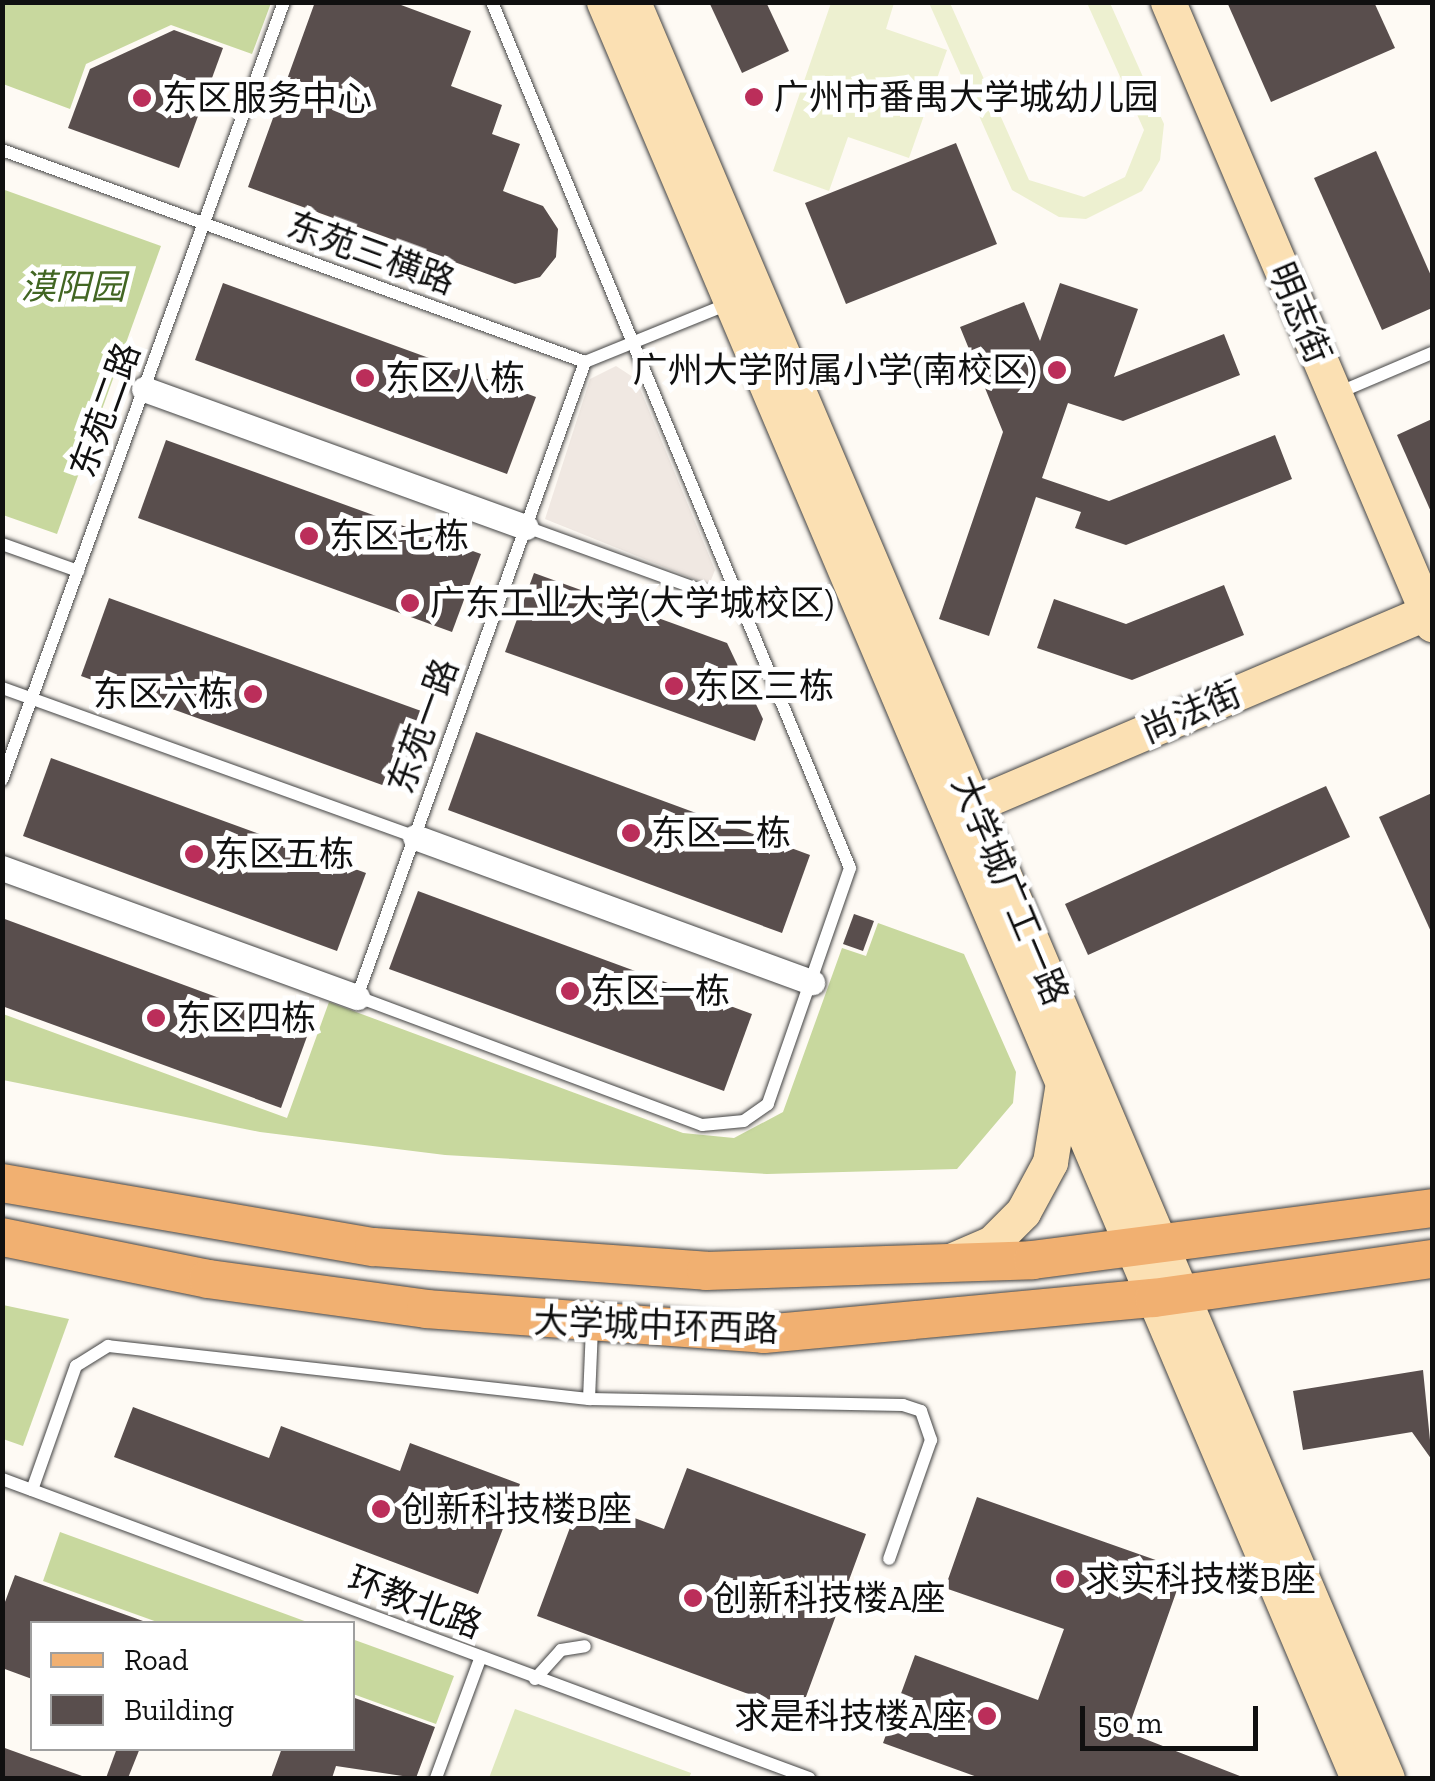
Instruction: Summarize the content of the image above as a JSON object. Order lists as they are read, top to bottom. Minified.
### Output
{"streets":{"main road":["明志街","尚法街","大学城广工一路","大学城中环西路"],"lane":["东苑三横路","东苑二路","东苑一路","环教北路"]},"crossings":[["东苑三横路","东苑二路"],["东苑三横路","东苑一路"],["明志街","尚法街"],["尚法街","大学城广工一路"],["大学城广工一路","大学城中环西路"]],"parks":["漠阳园"],"places":["广州市番禺大学城幼儿园","东区服务中心","广州大学附属小学(南校区)","东区八栋","东区七栋","广东工业大学(大学城校区)","东区三栋","东区六栋","东区二栋","东区五栋","东区一栋","东区四栋","创新科技楼B座","求实科技楼B座","创新科技楼A座","求是科技楼A座"],"legend":["Road","Building"],"scale_bar":"50 m"}
